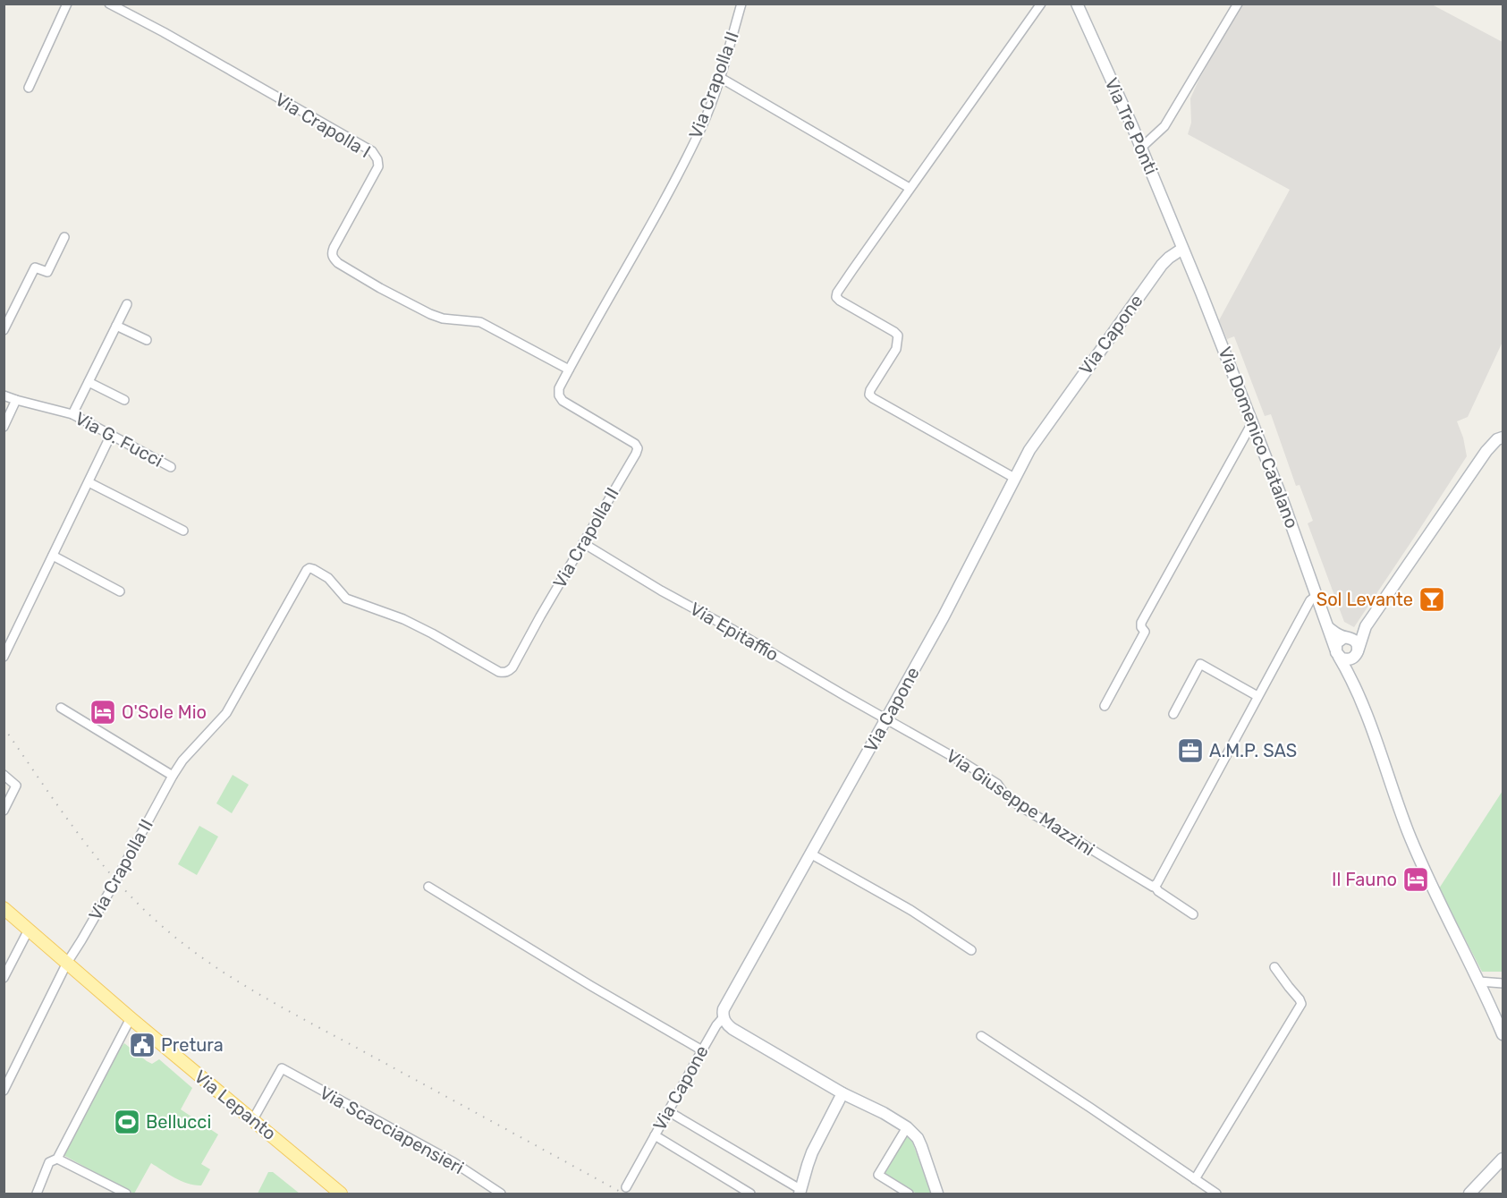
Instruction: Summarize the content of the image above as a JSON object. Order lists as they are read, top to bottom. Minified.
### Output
{"streets":{"main road":["Via Lepanto"],"street":["Via Crapolla II","Via Crapolla I","Via Tre Ponti","Via Capone","Via Domenico Catalano","Via G. Fucci","Via Epitaffio","Via Giuseppe Mazzini","Via Scacciapensieri"]},"crossings":[["Via Crapolla II","Via Crapolla I"],["Via Crapolla II","Via Epitaffio"],["Via Crapolla II","Via Lepanto"],["Via Tre Ponti","Via Capone"],["Via Tre Ponti","Via Domenico Catalano"],["Via Capone","Via Domenico Catalano"],["Via Capone","Via Epitaffio"],["Via Capone","Via Giuseppe Mazzini"],["Via Epitaffio","Via Giuseppe Mazzini"],["Via Lepanto","Via Scacciapensieri"]],"places":{"bar":["Sol Levante"],"hotel":["O'Sole Mio","Il Fauno"],"office":["A.M.P. SAS"],"public building":["Pretura"],"sports":["Bellucci"]}}
